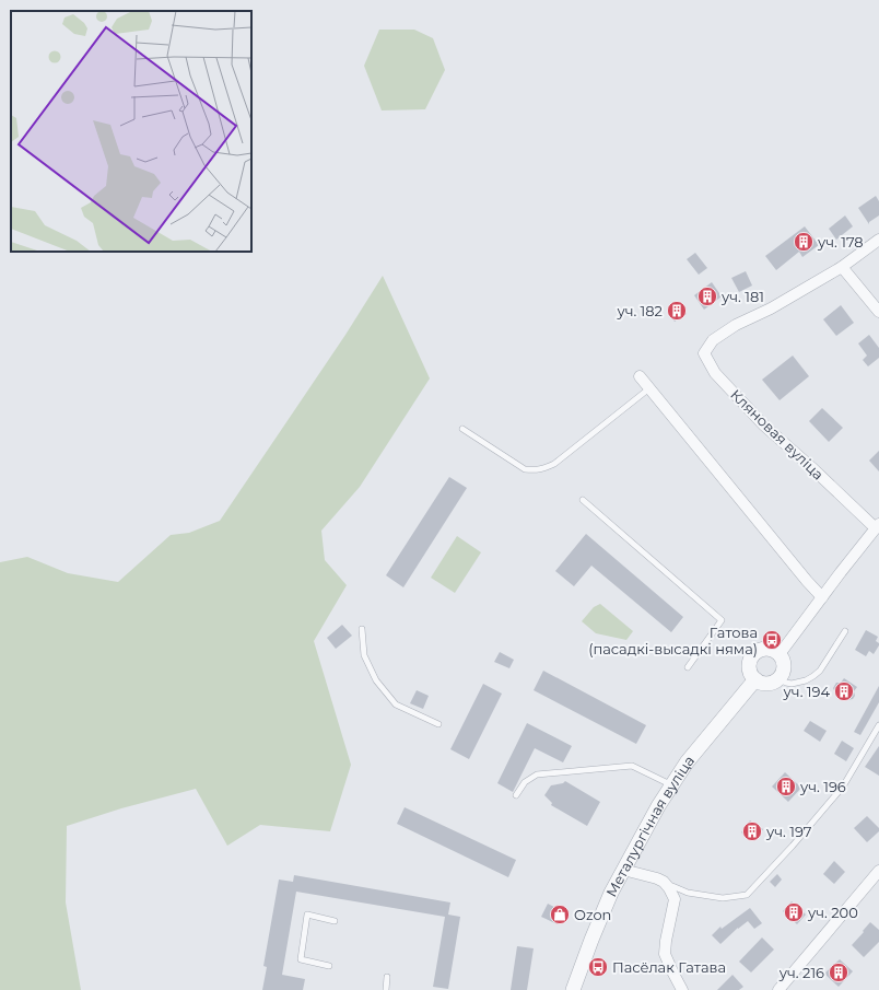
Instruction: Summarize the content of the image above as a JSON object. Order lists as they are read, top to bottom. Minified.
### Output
{"streets":{"street":["Кляновая вуліца","Металургічная вуліца"]},"places":{"building":["уч. 178","уч. 181","уч. 182","уч. 194","уч. 196","уч. 197","уч. 200","уч. 216"],"bus stop":["Гатова (пасадкі-высадкі няма)","Пасёлак Гатава"],"shop":["Ozon"]}}
